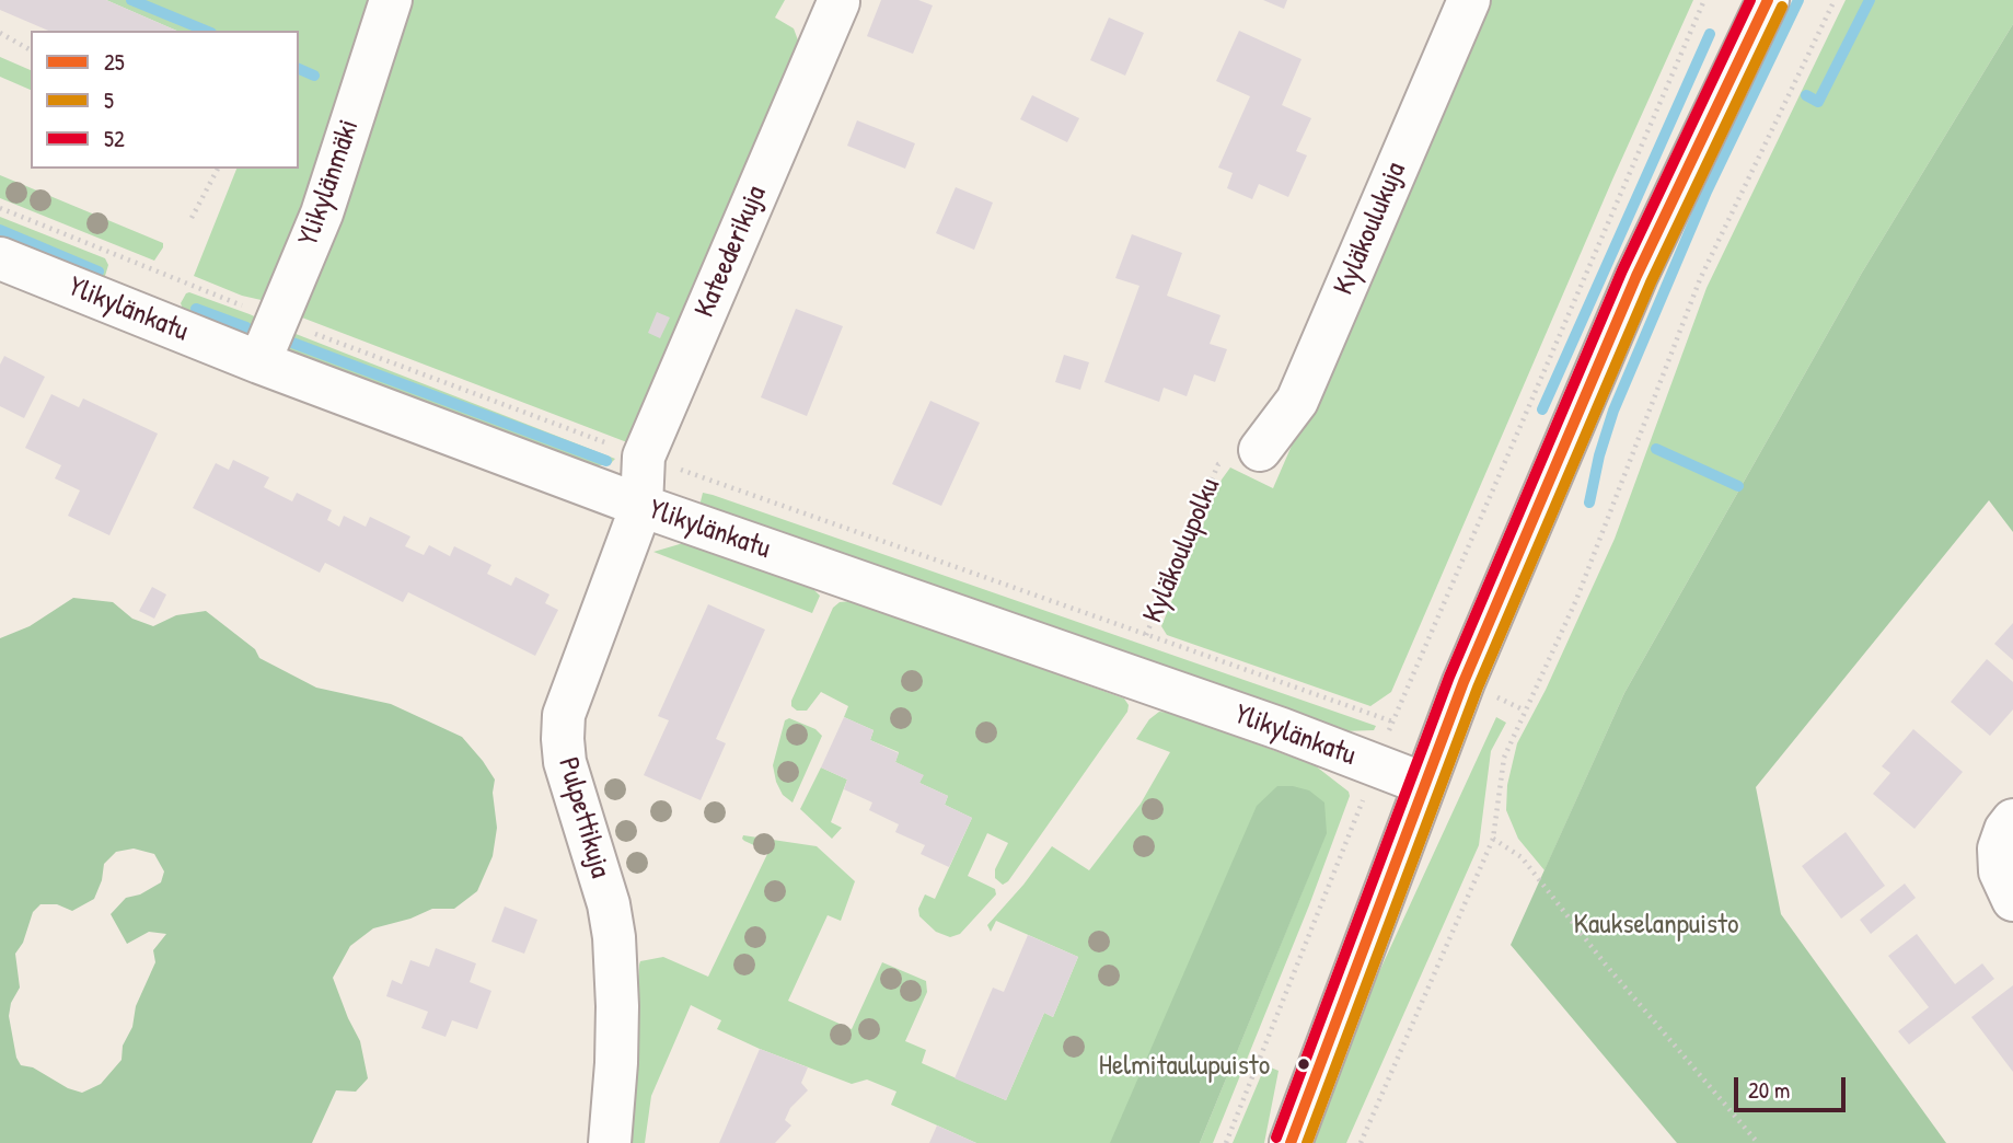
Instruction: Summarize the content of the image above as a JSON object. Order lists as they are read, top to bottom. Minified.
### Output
{"streets":{"street":["Ylikylänmäki","Kyläkoulukuja","Kateederikuja","Ylikylänkatu","Pulpettikuja"],"path":["Kyläkoulupolku"]},"crossings":[["Ylikylänmäki","Ylikylänkatu"],["Kyläkoulukuja","Kyläkoulupolku"],["Kateederikuja","Ylikylänkatu"],["Kateederikuja","Pulpettikuja"],["Ylikylänkatu","Pulpettikuja"]],"parks":["Kaukselanpuisto","Helmitaulupuisto"],"lines":["transit line 25","transit line 52","transit line 5"],"legend":["25","5","52"],"scale_bar":"20 m"}
